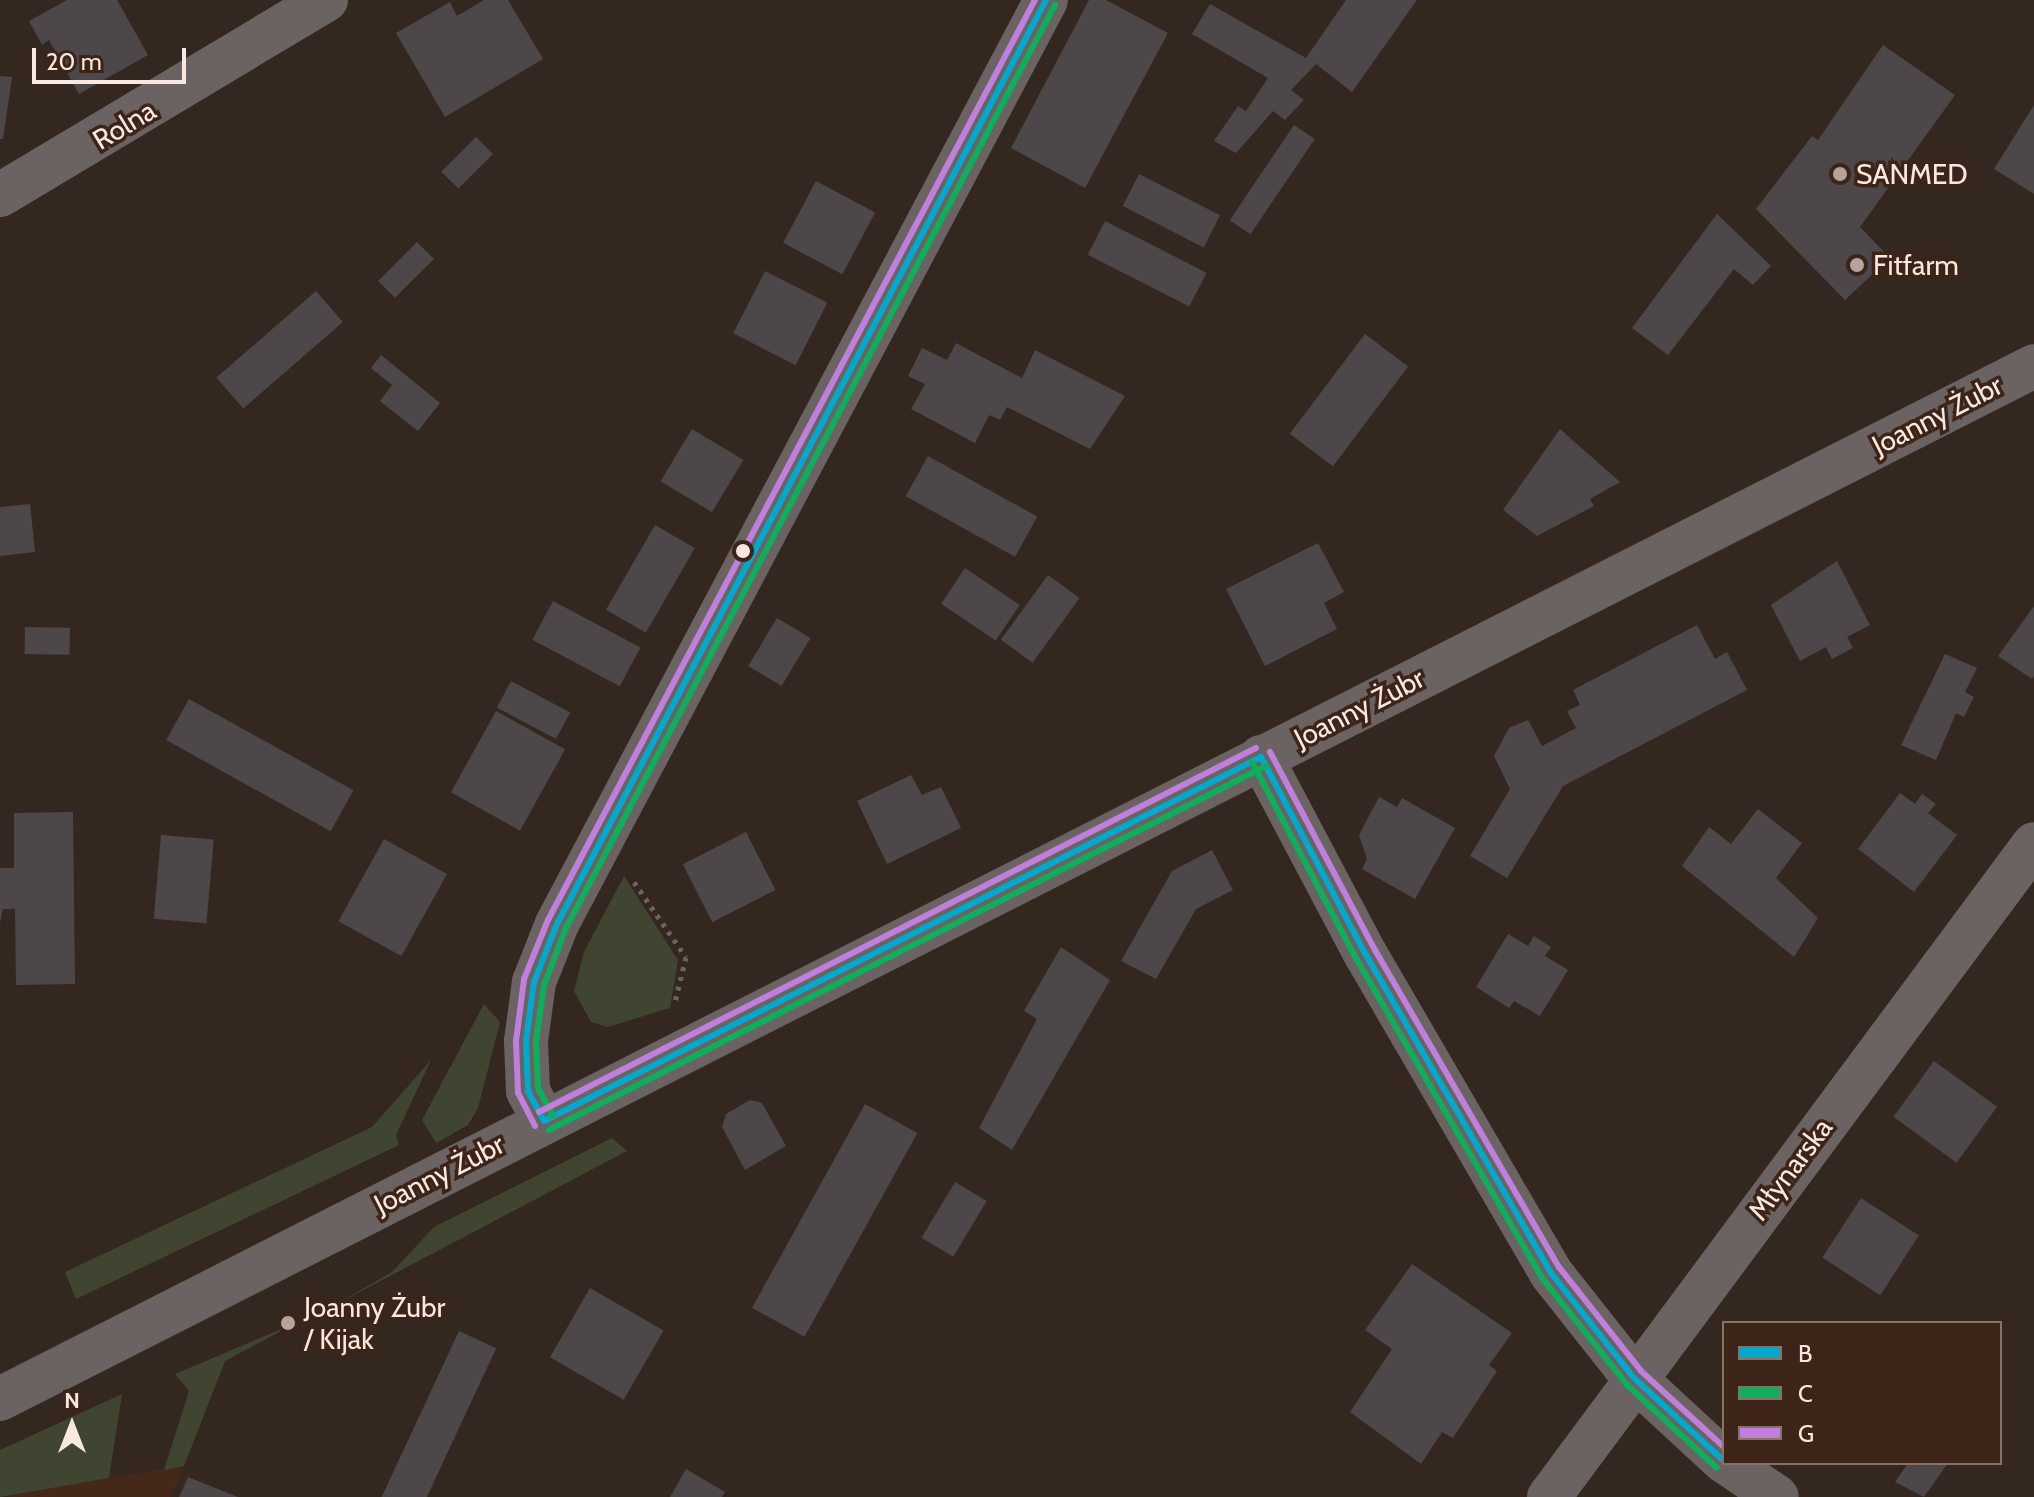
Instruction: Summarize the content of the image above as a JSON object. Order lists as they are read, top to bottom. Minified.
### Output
{"streets":{"street":["Rolna","Joanny Żubr","Młynarska"]},"places":["SANMED","Fitfarm","Joanny Żubr / Kijak"],"lines":["transit line B","transit line G","transit line C"],"legend":["B","C","G"],"scale_bar":"20 m","north":"top"}
